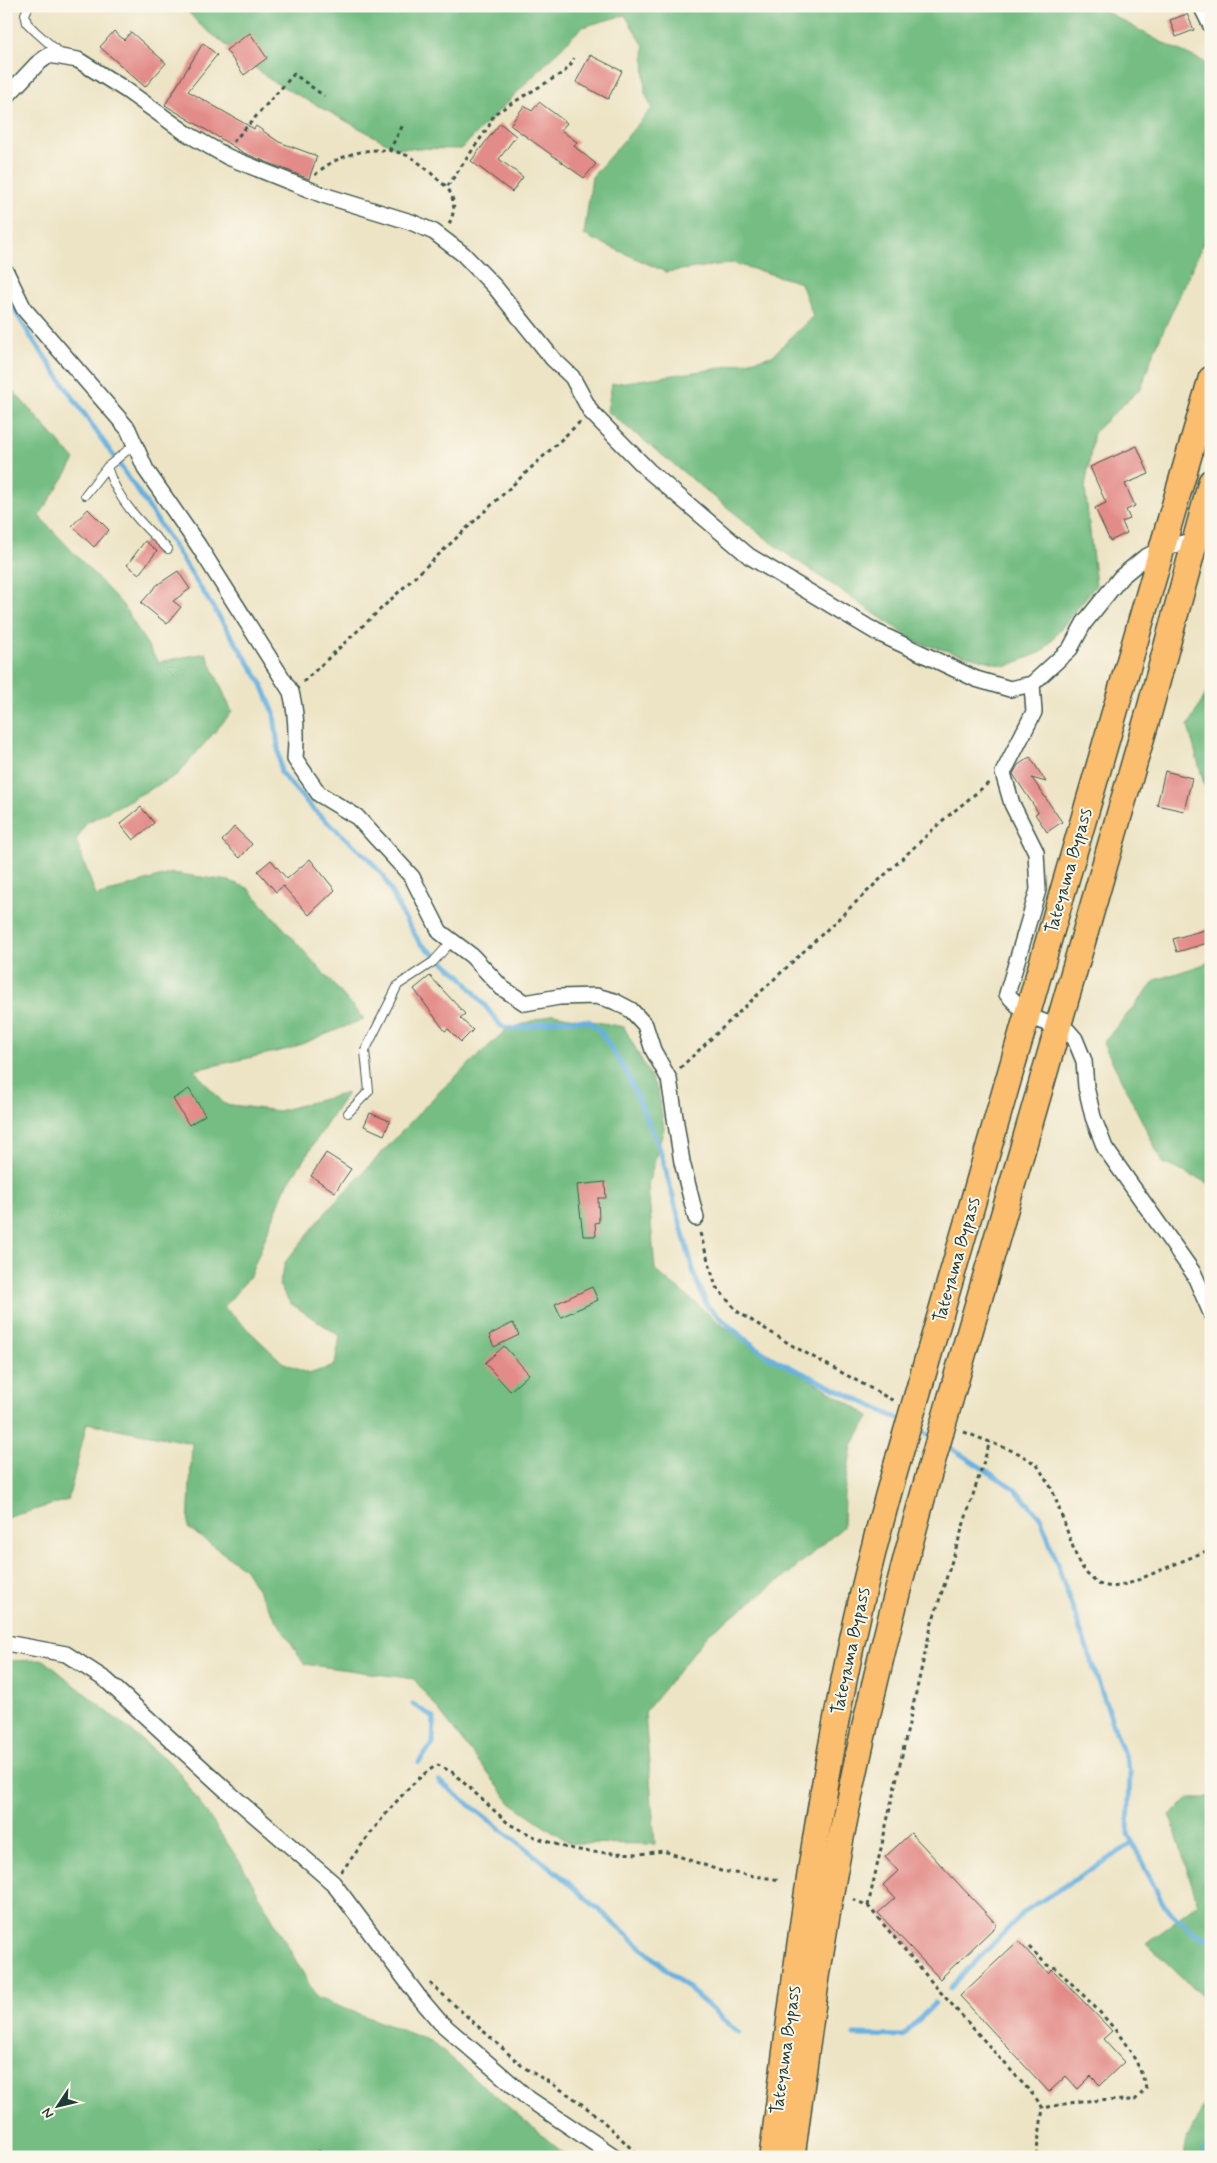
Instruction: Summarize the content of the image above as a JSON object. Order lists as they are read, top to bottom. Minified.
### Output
{"streets":{"highway":["Tateyama Bypass"]},"north":"bottom left"}
